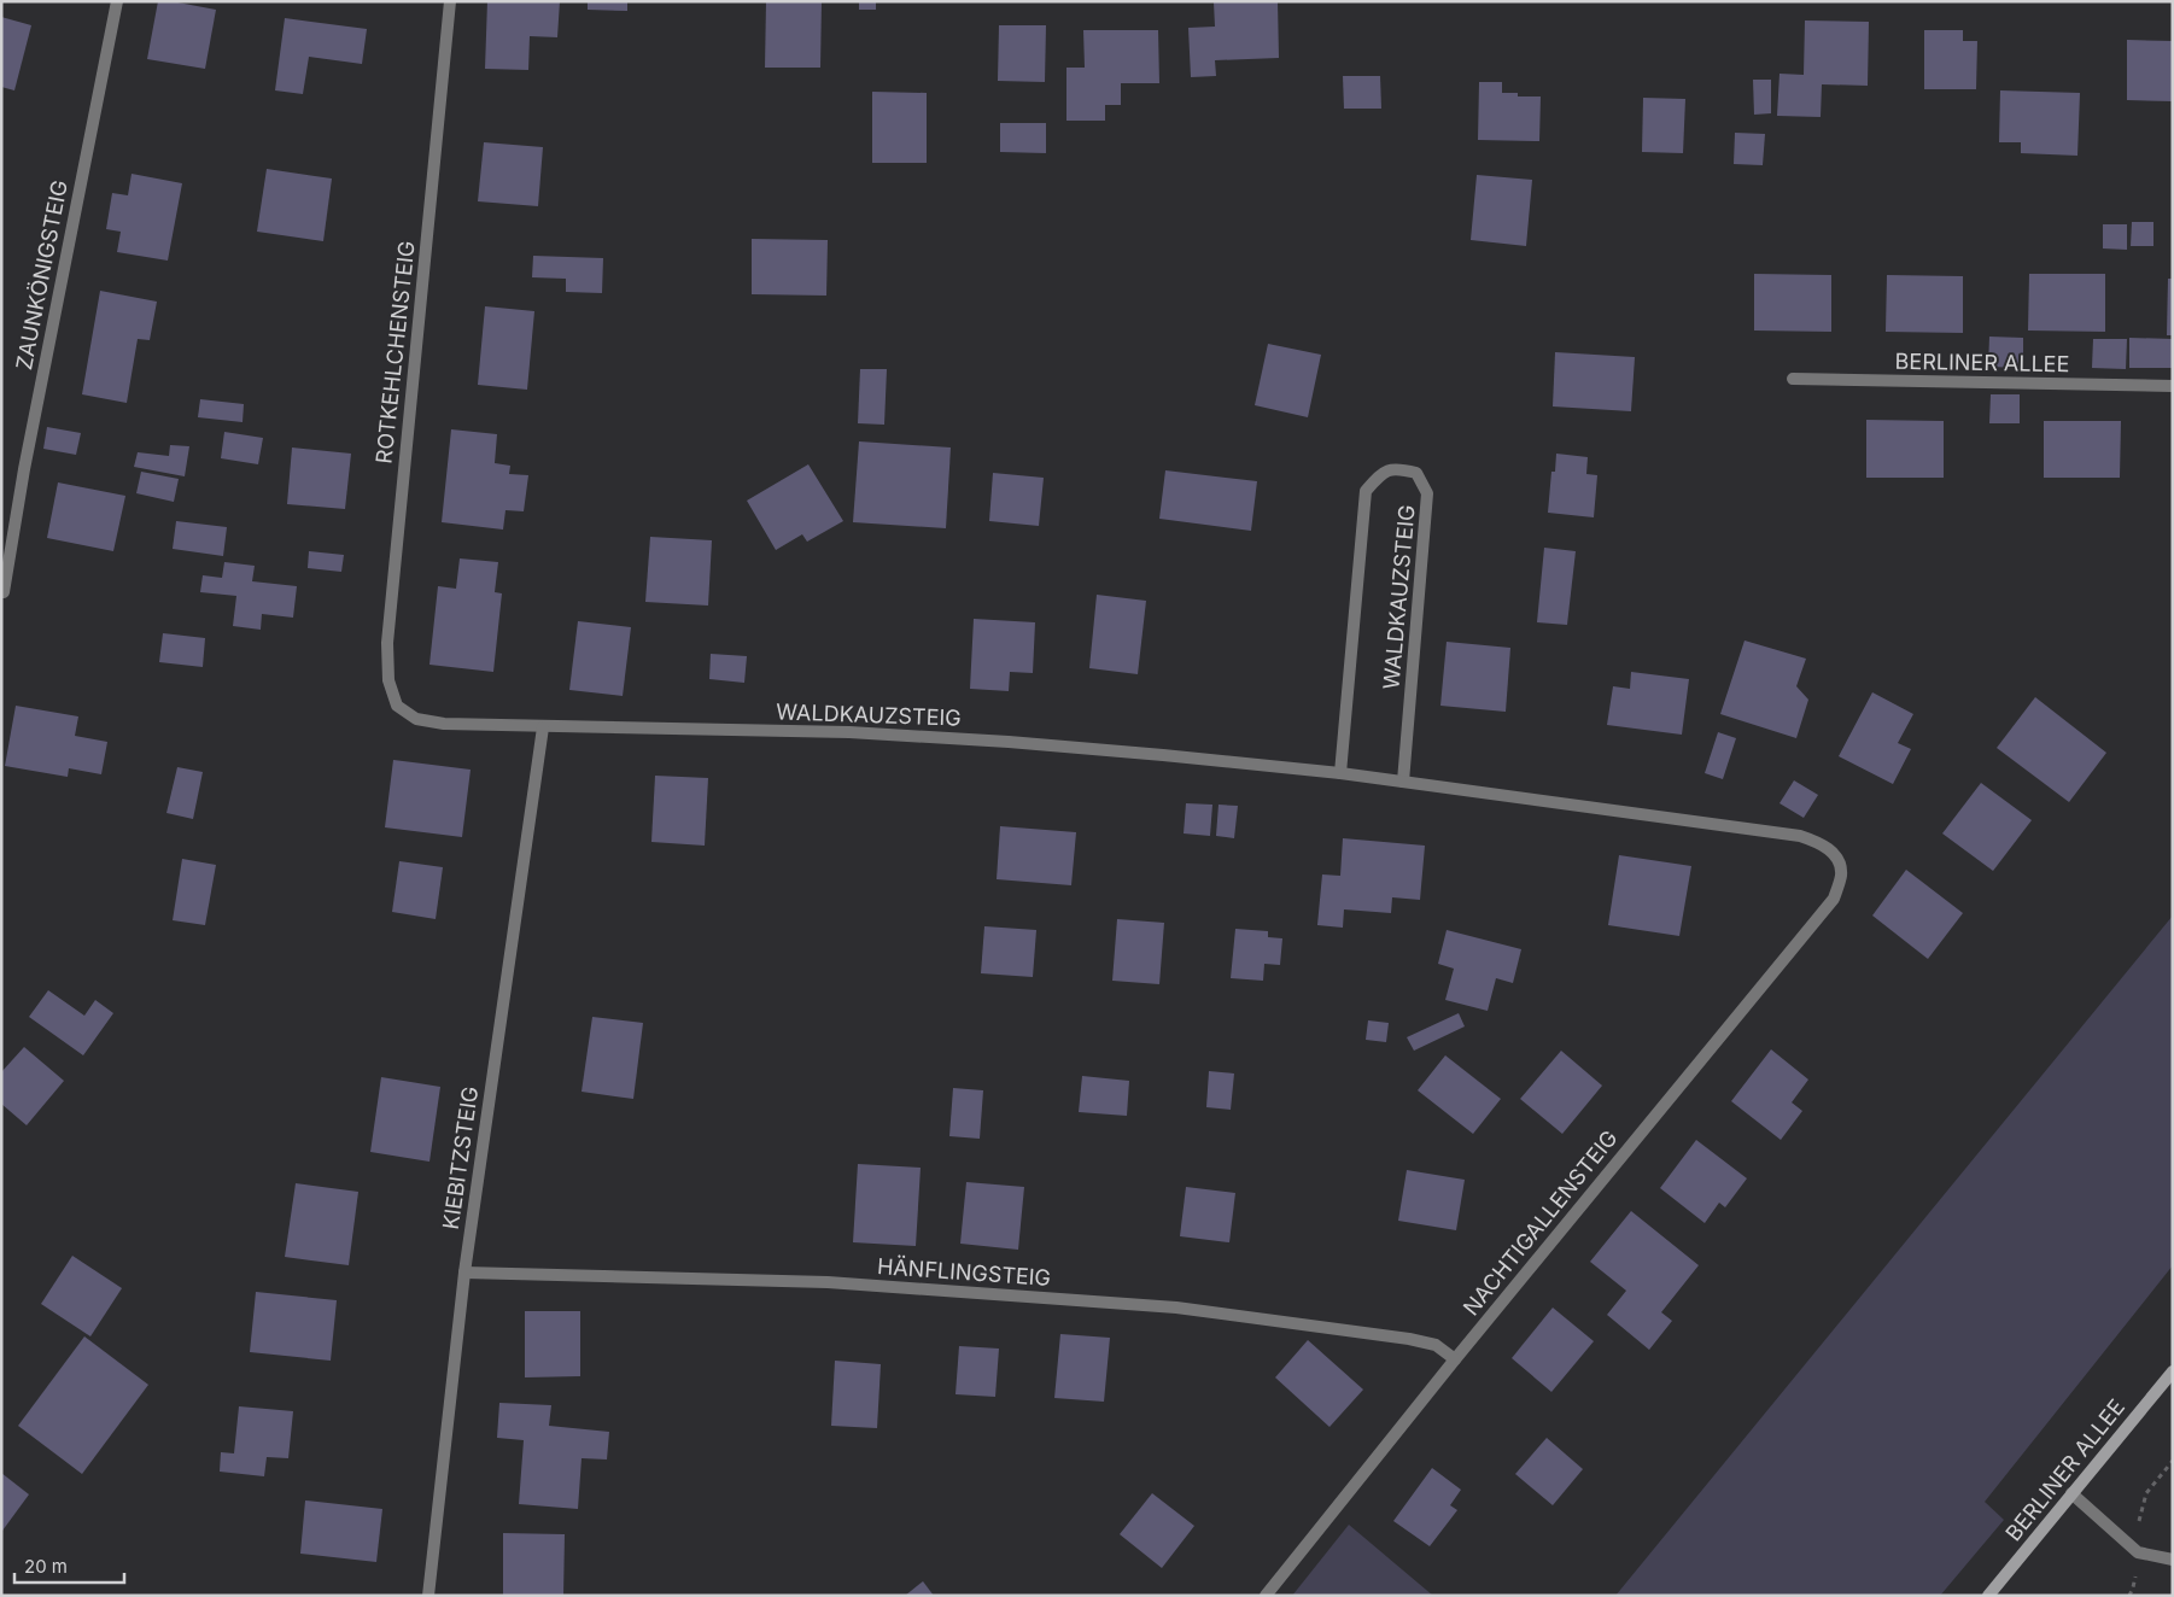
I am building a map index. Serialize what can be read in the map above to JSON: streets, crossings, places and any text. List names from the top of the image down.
{
  "streets": {
    "main road": ["BERLINER ALLEE"],
    "street": [
      "ZAUNKÖNIGSTEIG",
      "ROTKEHLCHENSTEIG",
      "WALDKAUZSTEIG",
      "KIEBITZSTEIG",
      "NACHTIGALLENSTEIG",
      "HÄNFLINGSTEIG"
    ]
  },
  "crossings": [
    ["ROTKEHLCHENSTEIG", "WALDKAUZSTEIG"],
    ["WALDKAUZSTEIG", "KIEBITZSTEIG"],
    ["WALDKAUZSTEIG", "NACHTIGALLENSTEIG"],
    ["KIEBITZSTEIG", "HÄNFLINGSTEIG"],
    ["NACHTIGALLENSTEIG", "HÄNFLINGSTEIG"]
  ],
  "scale_bar": "20 m"
}
